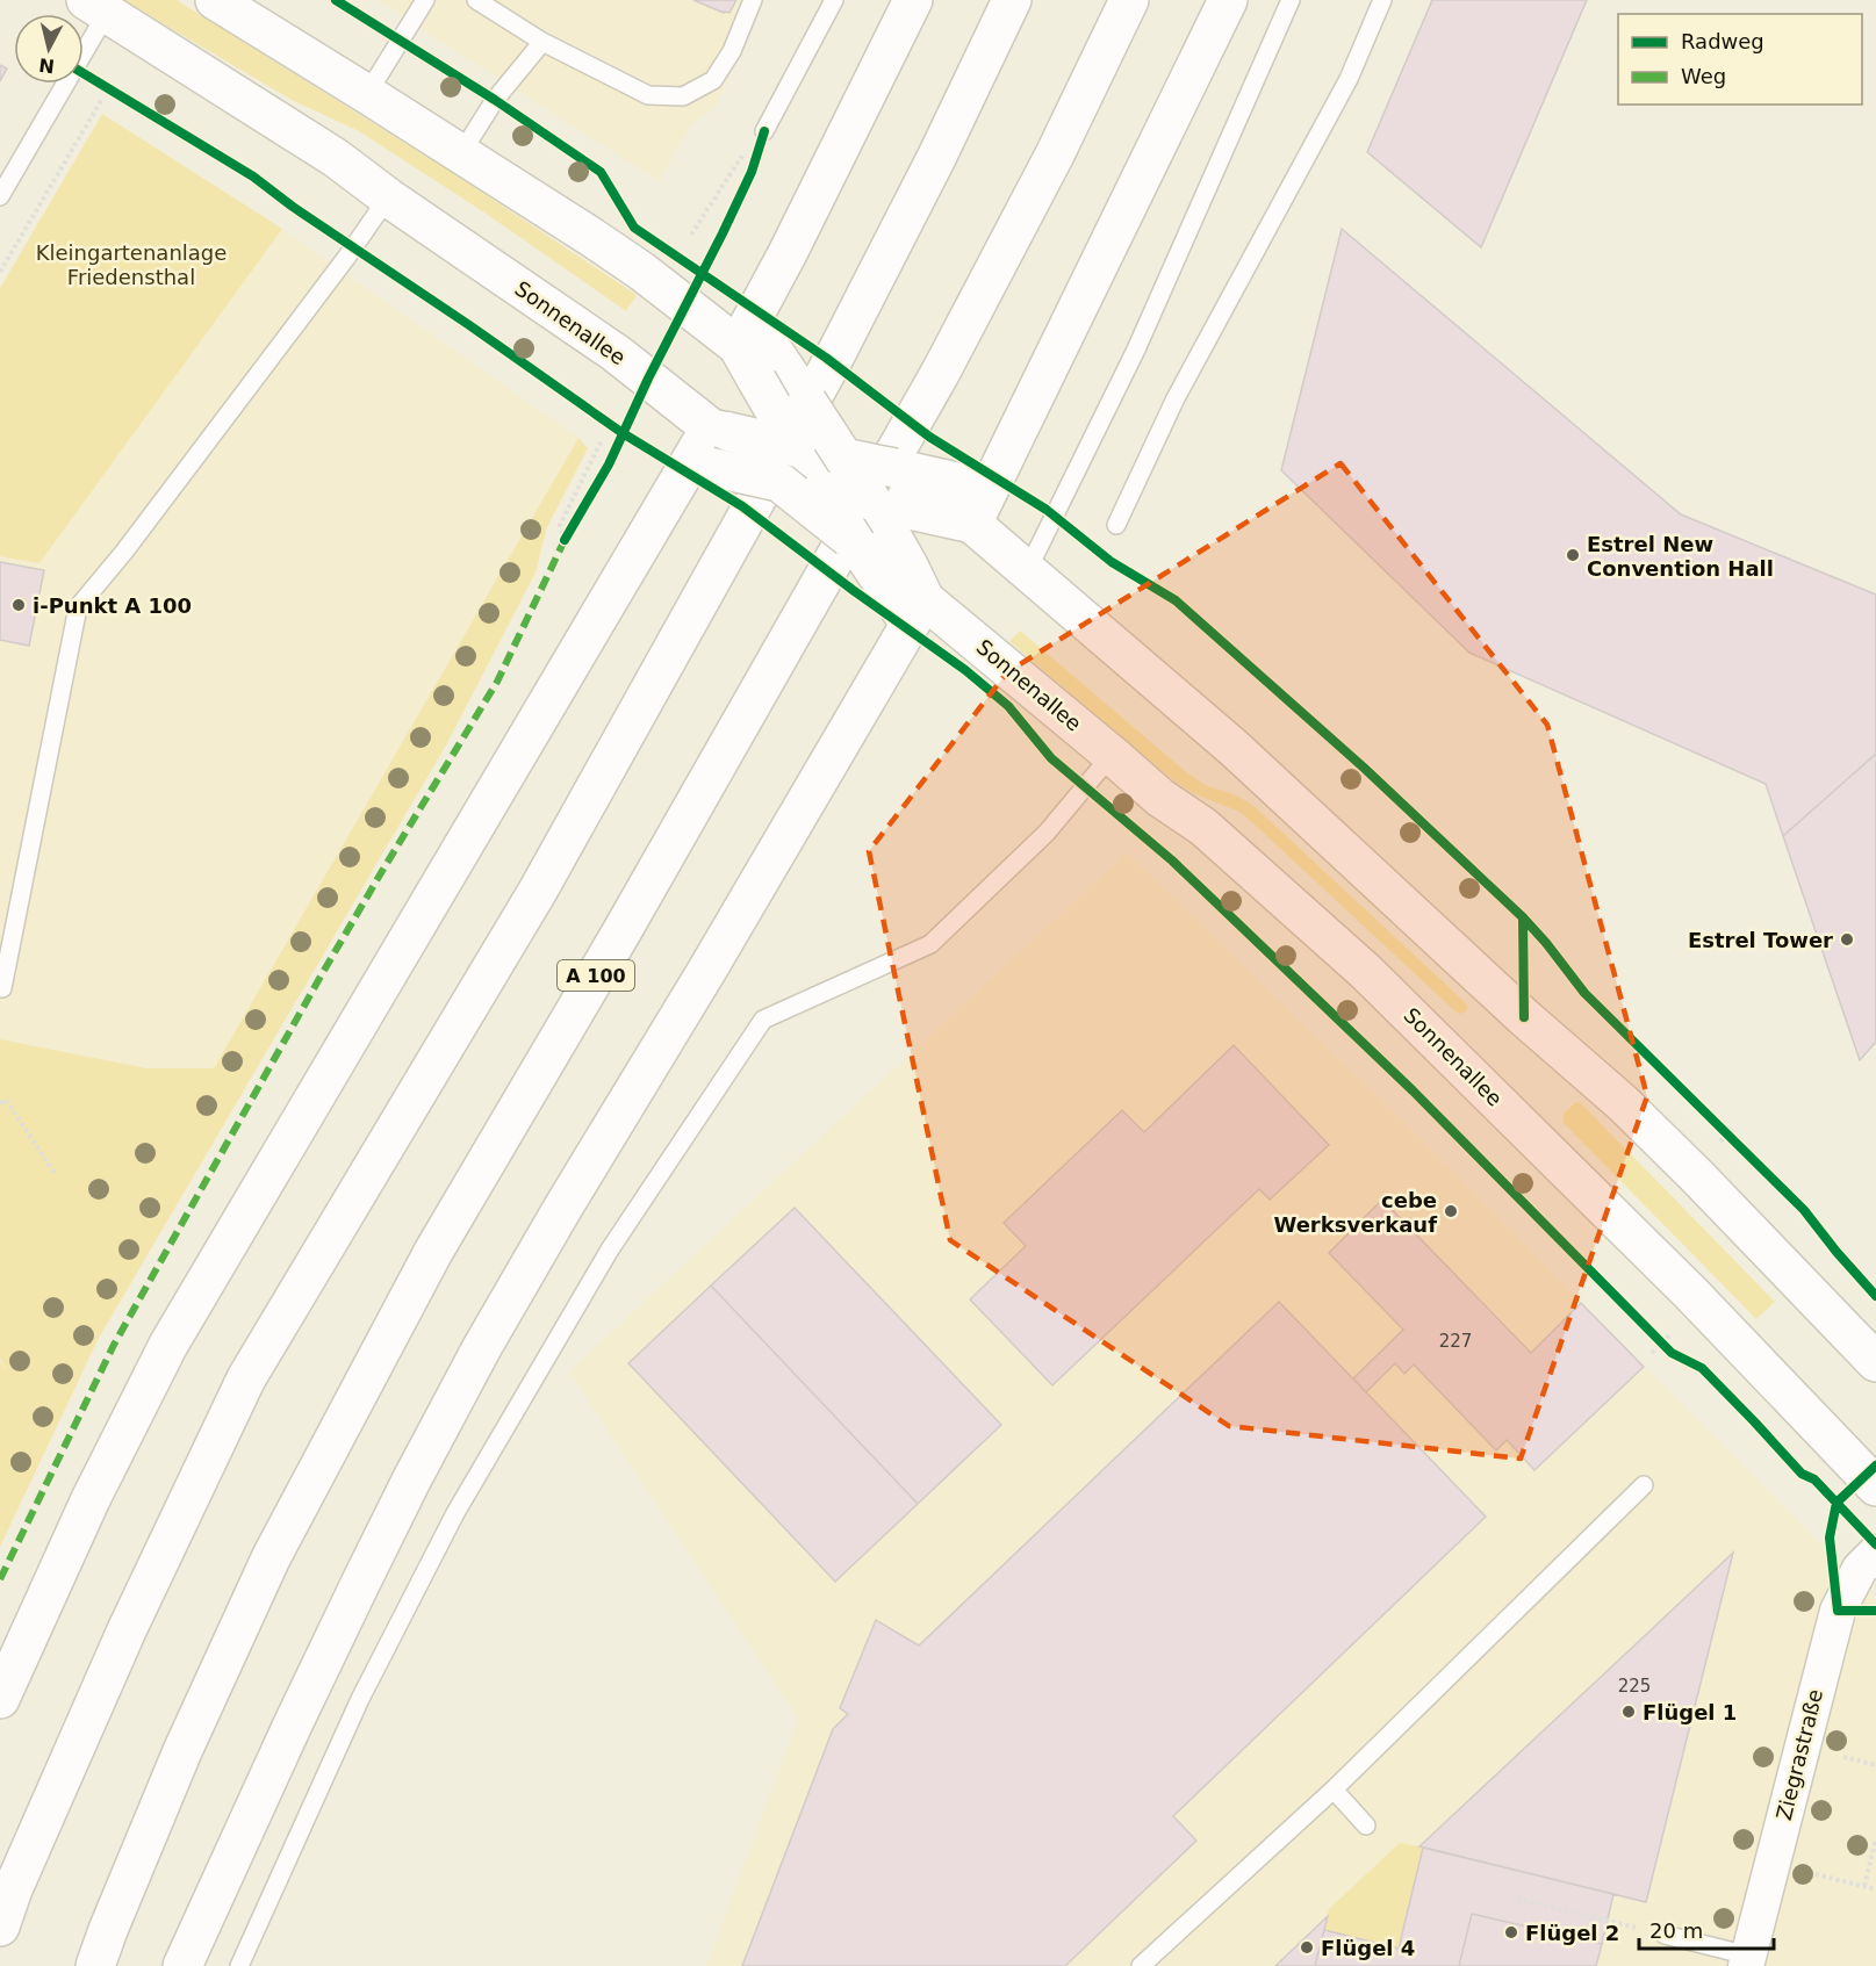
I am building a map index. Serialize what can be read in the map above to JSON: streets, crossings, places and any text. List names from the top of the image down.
{
  "streets": {
    "main road": ["Sonnenallee", "A 100"],
    "street": ["Ziegrastraße"]
  },
  "parks": ["Kleingartenanlage Friedensthal"],
  "places": [
    "Estrel New Convention Hall",
    "i-Punkt A 100",
    "Estrel Tower",
    "cebe Werksverkauf",
    "Flügel 1",
    "Flügel 2",
    "Flügel 4"
  ],
  "house_numbers": ["227", "225"],
  "legend": ["Radweg", "Weg"],
  "scale_bar": "20 m",
  "north": "bottom"
}
